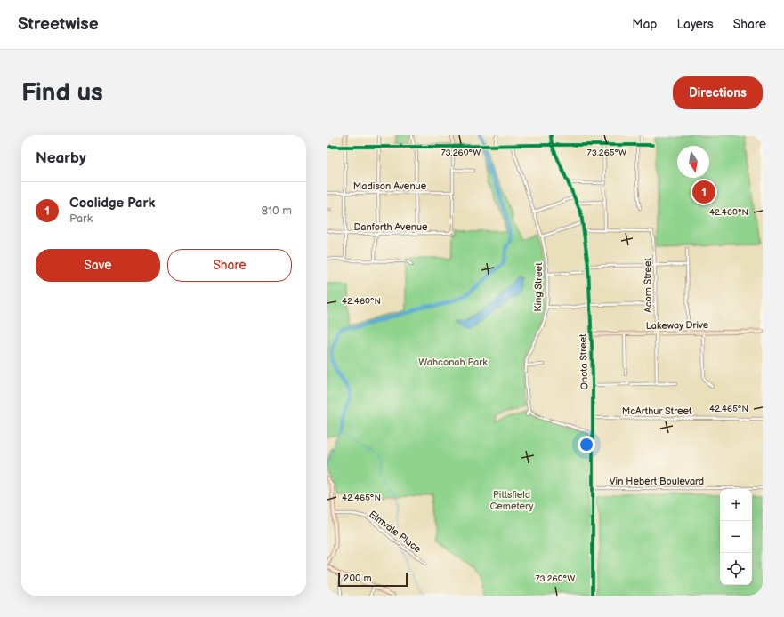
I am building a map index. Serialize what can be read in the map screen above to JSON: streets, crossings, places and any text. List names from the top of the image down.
{
  "streets": {
    "street": [
      "Madison Avenue",
      "Danforth Avenue",
      "Acorn Street",
      "King Street",
      "Lakeway Drive",
      "Onota Street",
      "McArthur Street",
      "Vin Hebert Boulevard",
      "Elmvale Place"
    ]
  },
  "crossings": [
    ["Madison Avenue", "Danforth Avenue"],
    ["Acorn Street", "Lakeway Drive"],
    ["Lakeway Drive", "Onota Street"],
    ["Onota Street", "McArthur Street"],
    ["Onota Street", "Vin Hebert Boulevard"]
  ],
  "parks": ["Wahconah Park", "Pittsfield Cemetery"],
  "scale_bar": "200 m",
  "north": "bottom",
  "page": {
    "header": "Streetwise",
    "nav": ["Map", "Layers", "Share"],
    "buttons": [
      "Directions",
      ["Save", "Share"]
    ],
    "title": "Find us",
    "heading": "Nearby",
    "pins": "1",
    "list": [
      {
        "mark": "1",
        "name": "Coolidge Park",
        "note": "Park",
        "value": "810 m"
      }
    ],
    "map_buttons": ["+", "−"],
    "scale": "200 m"
  },
  "coordinates": [
    "73.260°W",
    "73.265°W",
    "42.460°N",
    "42.465°N"
  ]
}
